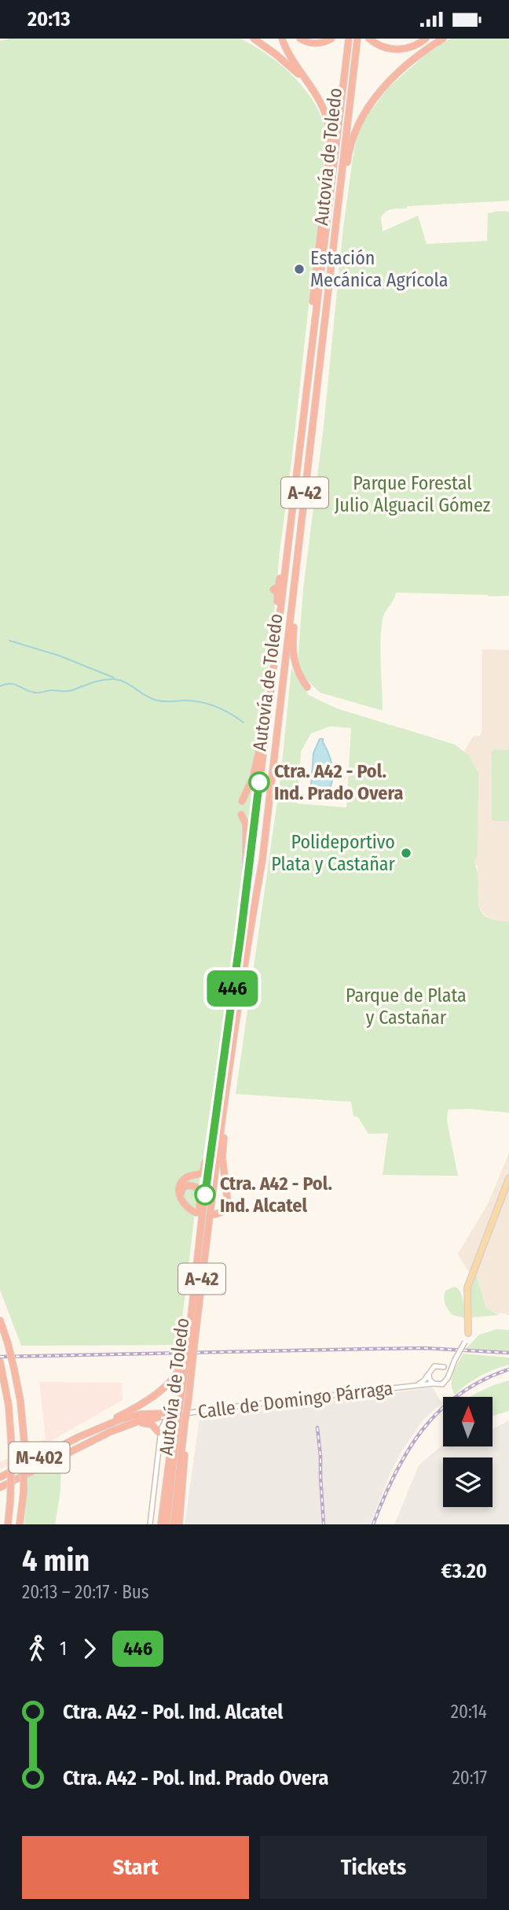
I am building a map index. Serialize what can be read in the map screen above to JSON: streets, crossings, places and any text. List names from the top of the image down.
{
  "streets": {
    "highway": ["Autovía de Toledo", "A-42", "M-402"],
    "street": ["Calle de Domingo Párraga"]
  },
  "parks": ["Parque Forestal Julio Alguacil Gómez", "Parque de Plata y Castañar"],
  "places": [
    "Estación Mecánica Agrícola",
    "Ctra. A42 - Pol. Ind. Prado Overa",
    "Polideportivo Plata y Castañar",
    "Ctra. A42 - Pol. Ind. Alcatel"
  ],
  "lines": ["bus line 446"],
  "north": "top",
  "page": {
    "status": "20:13",
    "on_map": "446",
    "heading": ["4 min", "20:13 – 20:17 · Bus", "€3.20"],
    "legs": ["1", "446"],
    "list": [
      {
        "name": "Ctra. A42 - Pol. Ind. Alcatel",
        "value": "20:14"
      },
      {
        "name": "Ctra. A42 - Pol. Ind. Prado Overa",
        "value": "20:17"
      }
    ],
    "buttons": ["Start", "Tickets"]
  }
}
